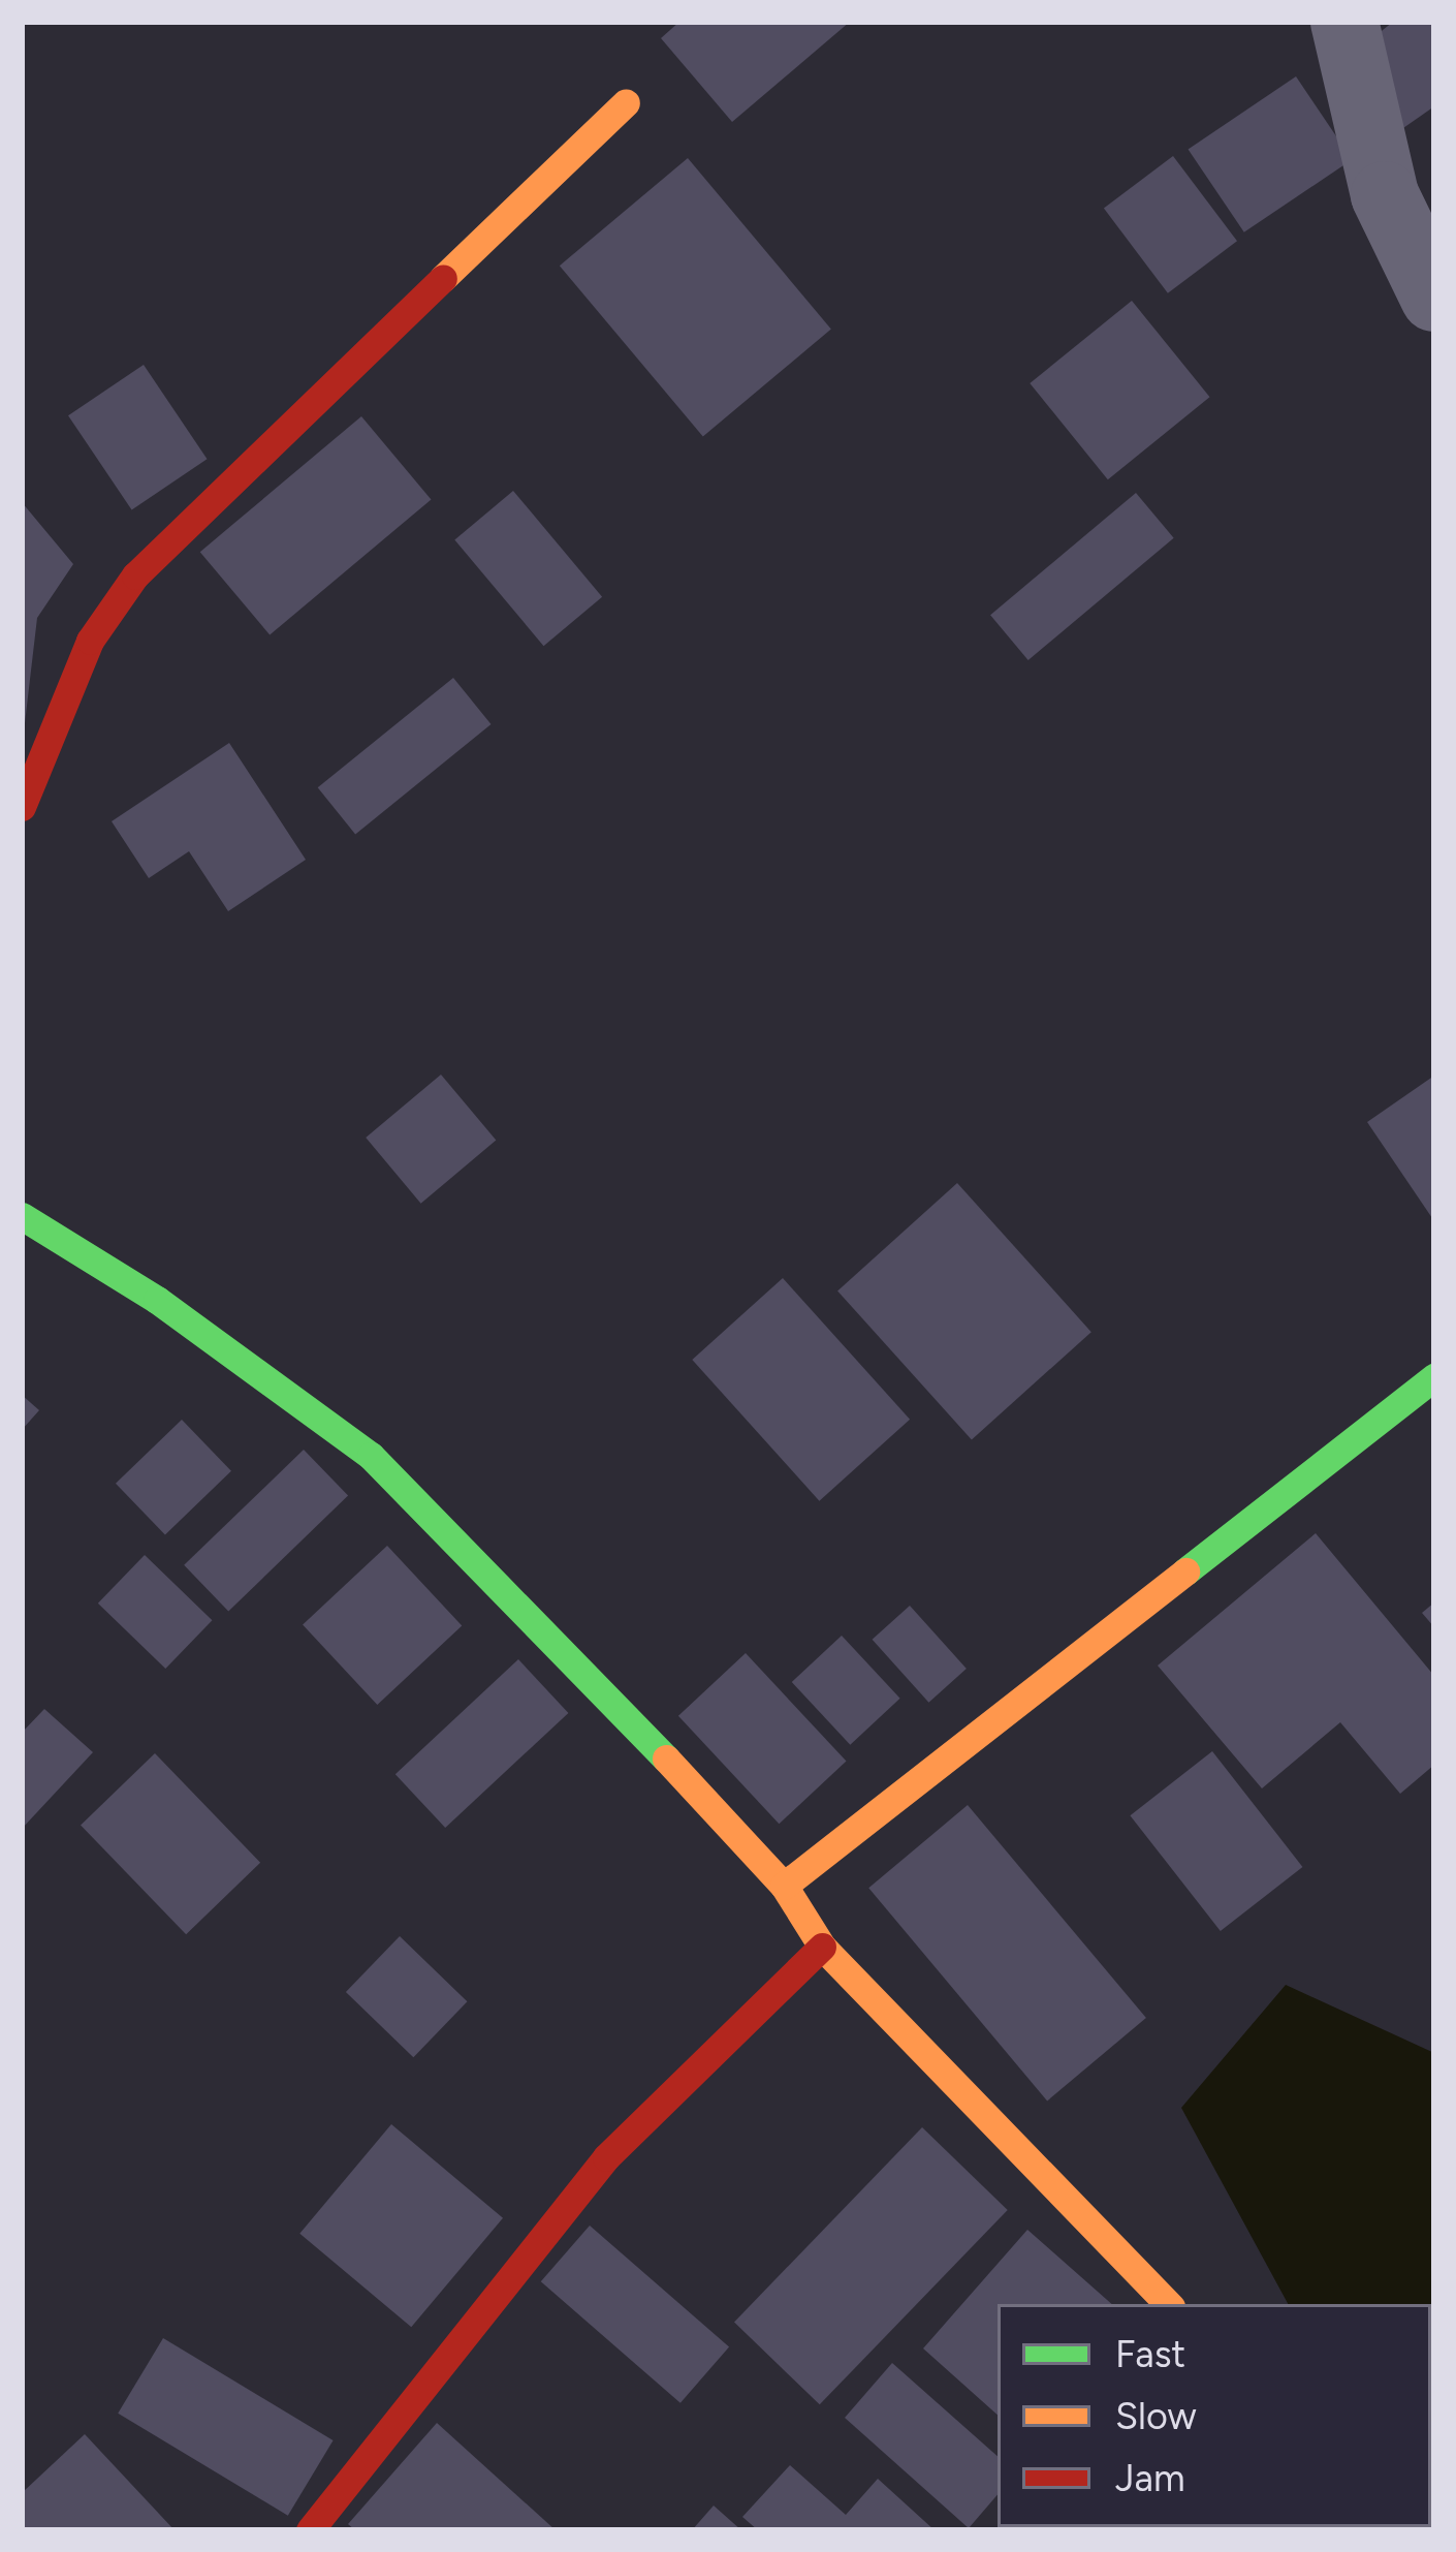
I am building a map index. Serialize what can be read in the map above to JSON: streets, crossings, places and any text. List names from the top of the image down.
{
  "legend": ["Fast", "Slow", "Jam"]
}
